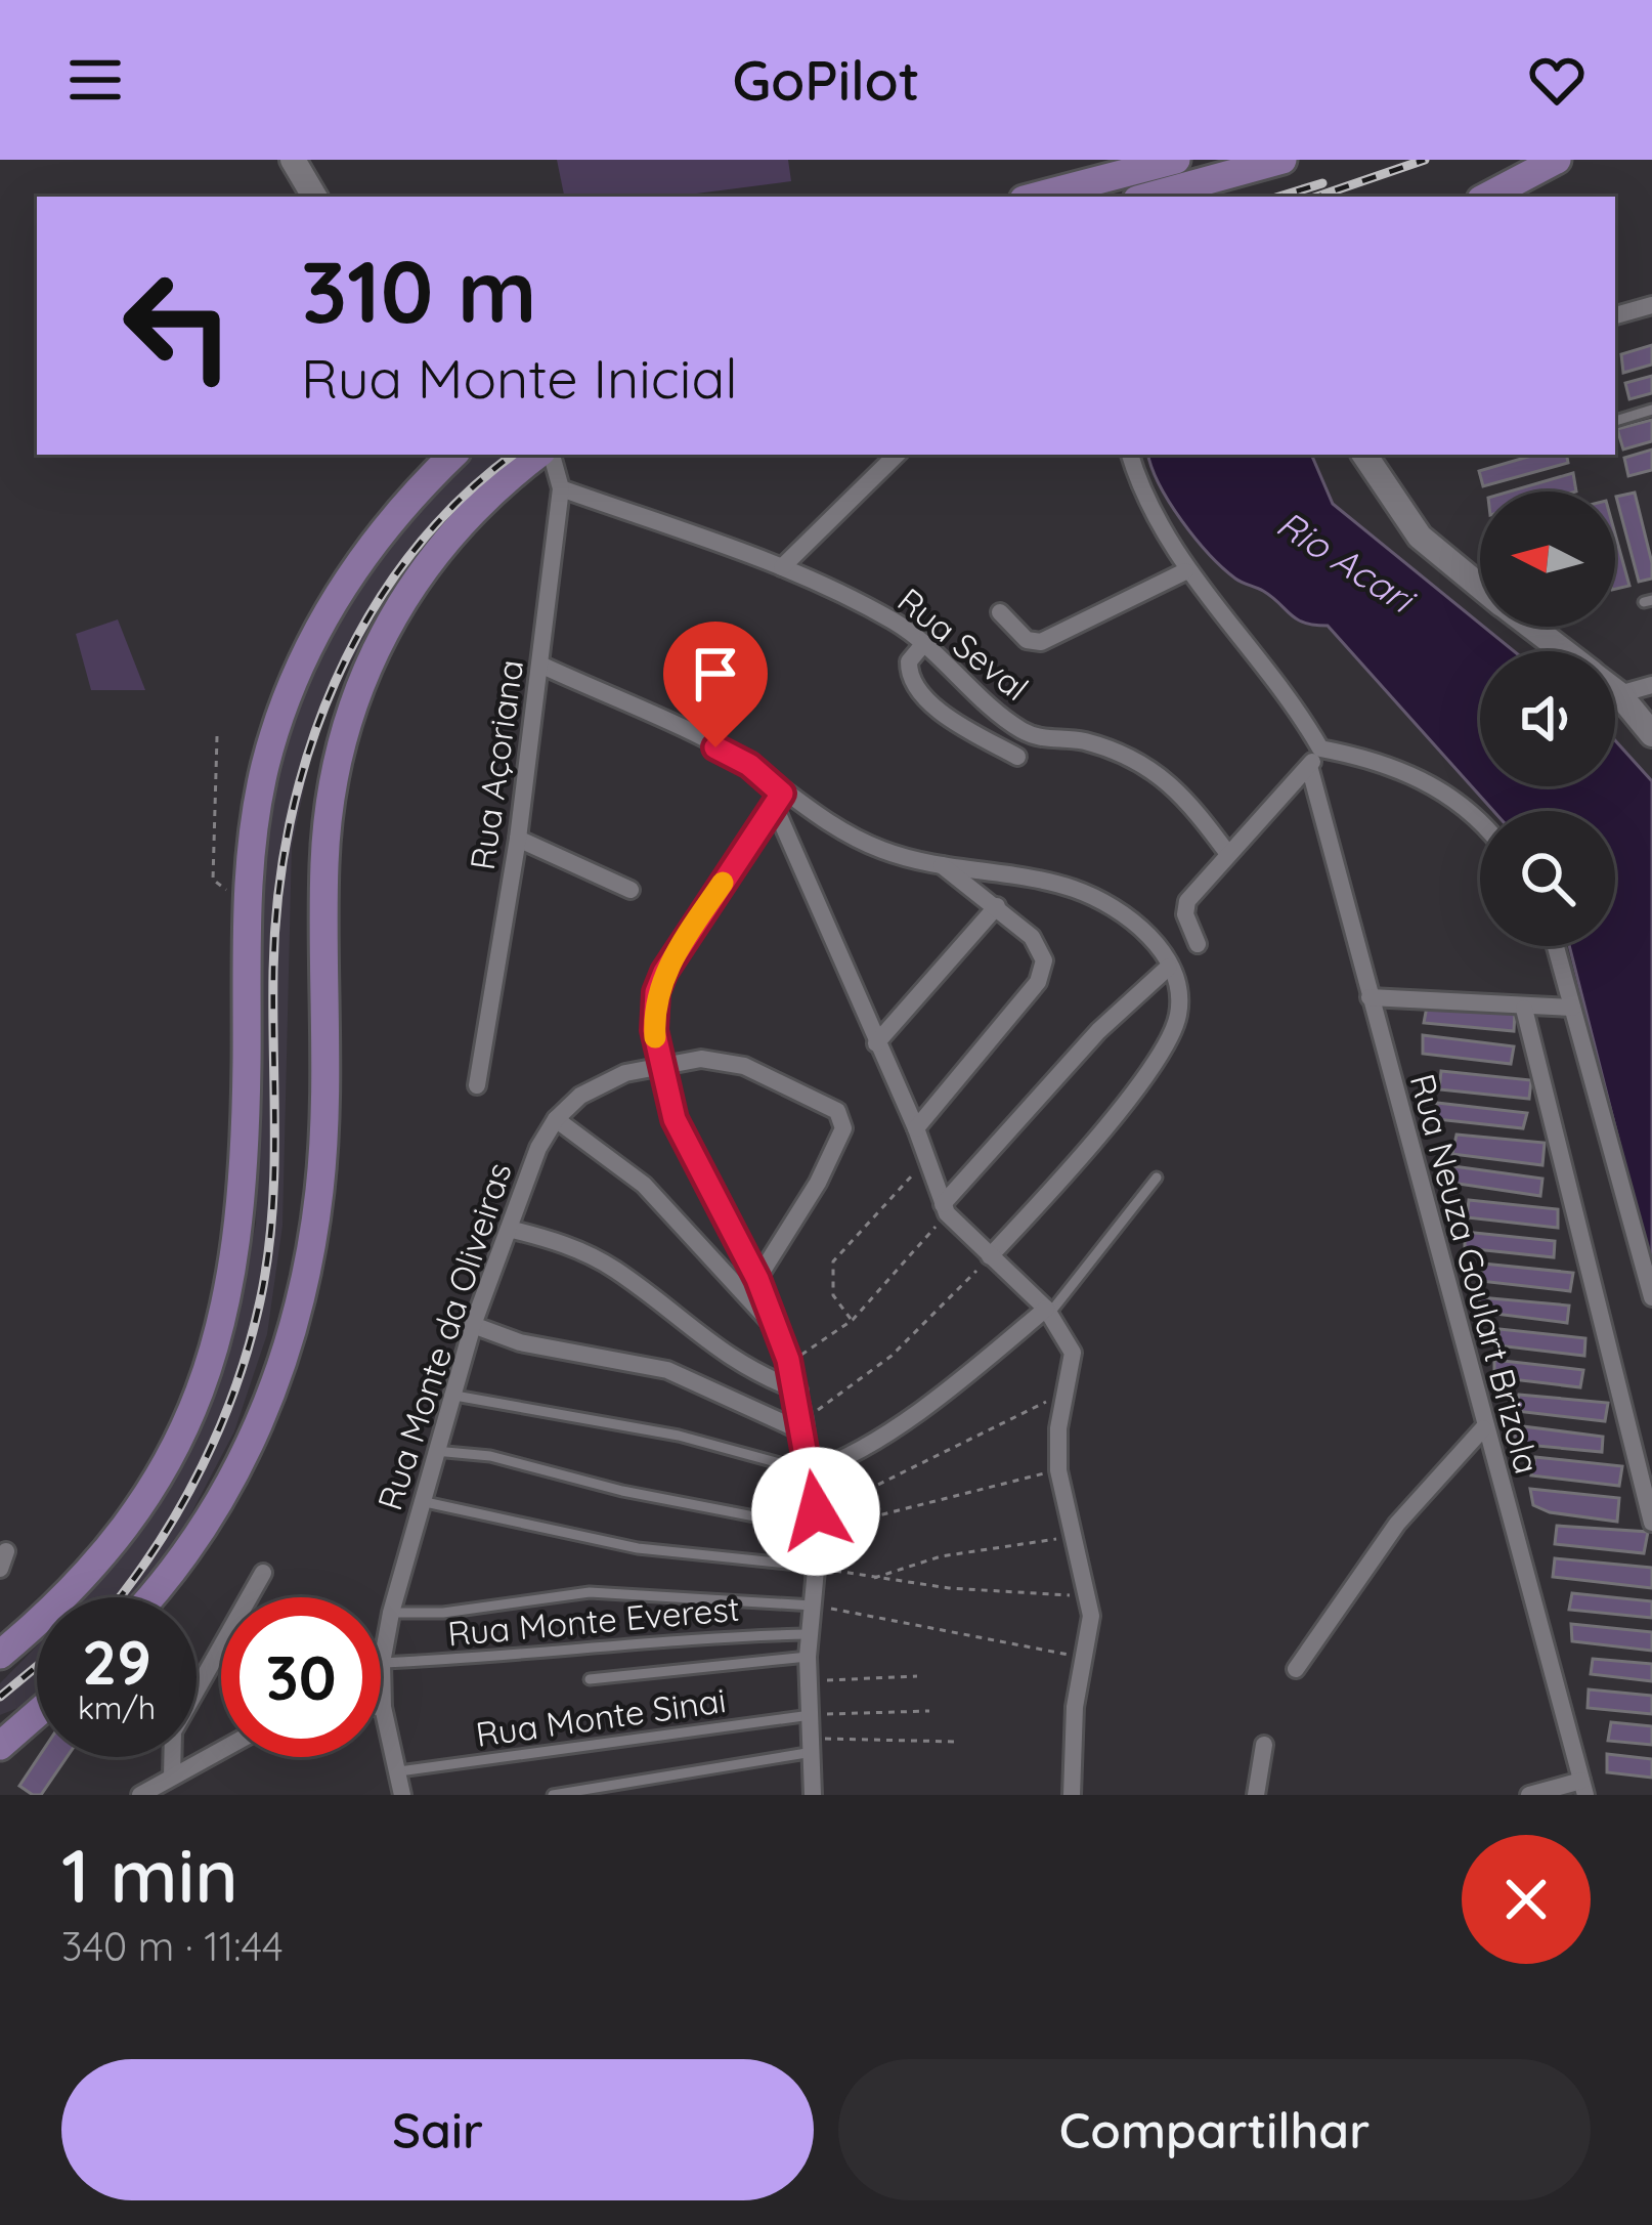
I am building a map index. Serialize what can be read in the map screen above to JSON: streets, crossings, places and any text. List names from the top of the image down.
{
  "streets": {
    "street": [
      "Rua Seval",
      "Rua Açoriana",
      "Rua Neuza Goulart Brizola",
      "Rua Monte da Oliveiras"
    ],
    "lane": ["Rua Monte Everest", "Rua Monte Sinai"]
  },
  "crossings": [
    ["Rua Seval", "Rua Açoriana"],
    ["Rua Monte da Oliveiras", "Rua Monte Everest"],
    ["Rua Monte da Oliveiras", "Rua Monte Sinai"]
  ],
  "water": ["Rio Acari"],
  "north": "left",
  "page": {
    "header": "GoPilot",
    "turn": ["310 m", "Rua Monte Inicial"],
    "speed": "29 km/h",
    "limit": "30",
    "heading": ["1 min", "340 m · 11:44"],
    "buttons": ["Sair", "Compartilhar"]
  }
}
